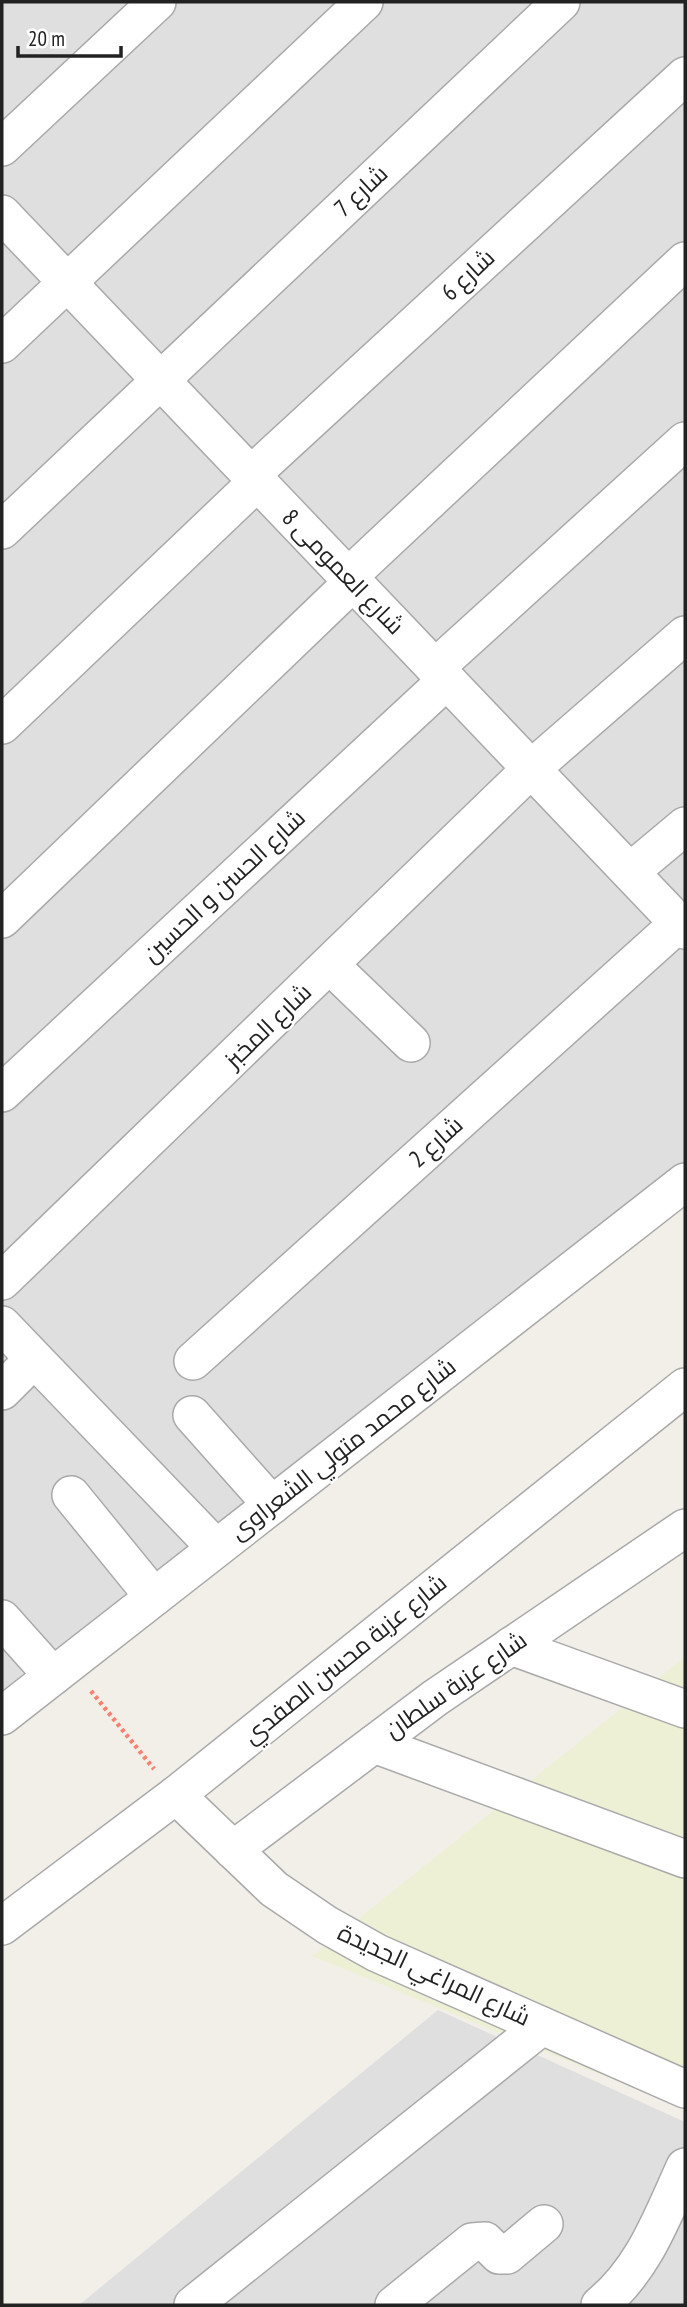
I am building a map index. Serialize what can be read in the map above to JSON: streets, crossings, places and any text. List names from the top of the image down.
{
  "streets": {
    "street": [
      "شارع 7",
      "شارع 6",
      "شارع العمومى 8",
      "شارع الحسن و الحسين",
      "شارع المخبز",
      "شارع 2",
      "شارع محمد متولي الشعراوى",
      "شارع عزبة محسن الصفدي",
      "شارع عزبة سلطان",
      "شارع المراغي الجديدة"
    ]
  },
  "crossings": [
    ["شارع 7", "شارع العمومى 8"],
    ["شارع 6", "شارع العمومى 8"],
    ["شارع العمومى 8", "شارع الحسن و الحسين"],
    ["شارع العمومى 8", "شارع المخبز"],
    ["شارع العمومى 8", "شارع 2"],
    ["شارع عزبة محسن الصفدي", "شارع المراغي الجديدة"],
    ["شارع عزبة سلطان", "شارع المراغي الجديدة"]
  ],
  "scale_bar": "20 m"
}
